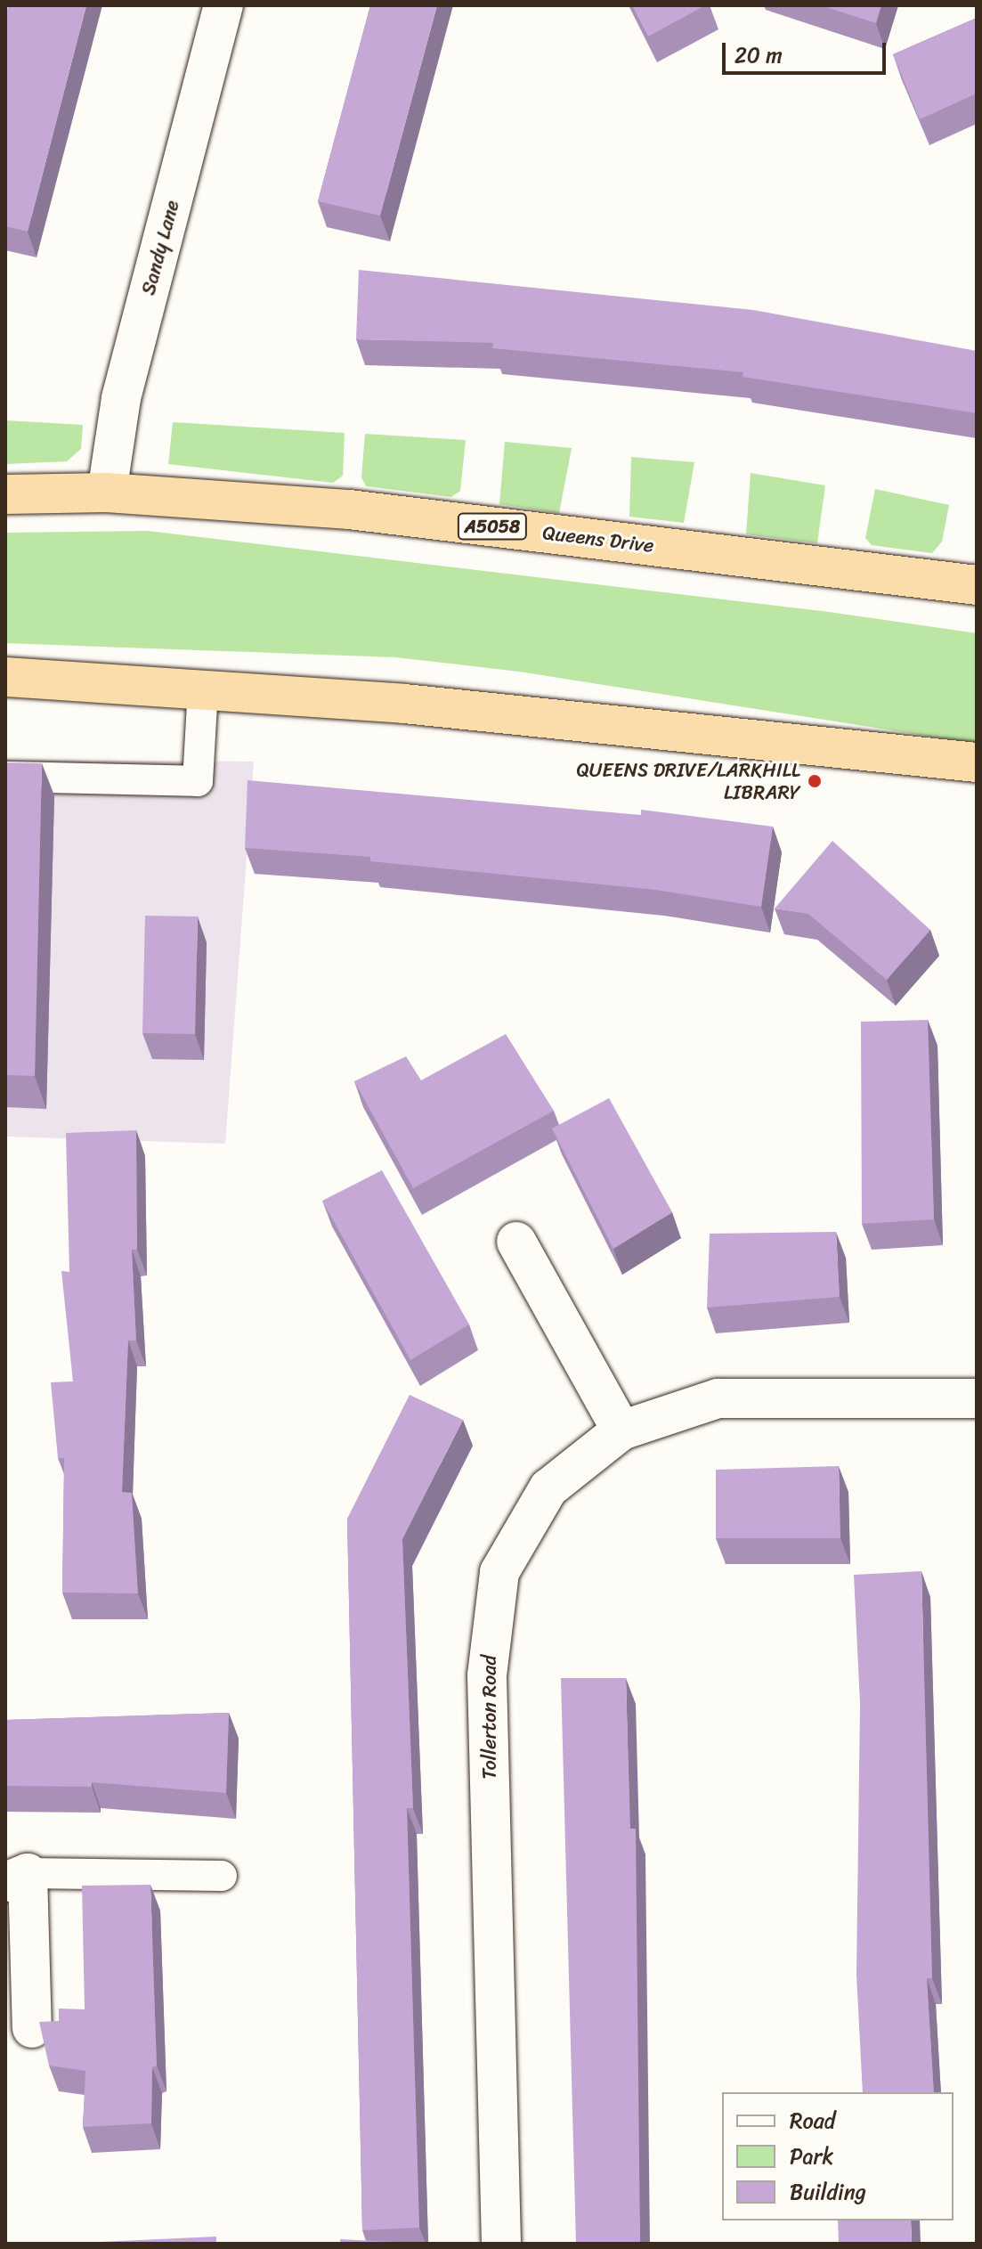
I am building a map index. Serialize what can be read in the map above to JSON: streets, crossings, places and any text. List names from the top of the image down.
{
  "streets": {
    "highway": ["A5058", "Queens Drive"],
    "street": ["Sandy Lane", "Tollerton Road"]
  },
  "crossings": [
    ["Sandy Lane", "Queens Drive"]
  ],
  "places": ["QUEENS DRIVE/LARKHILL LIBRARY"],
  "legend": ["Road", "Park", "Building"],
  "scale_bar": "20 m"
}
